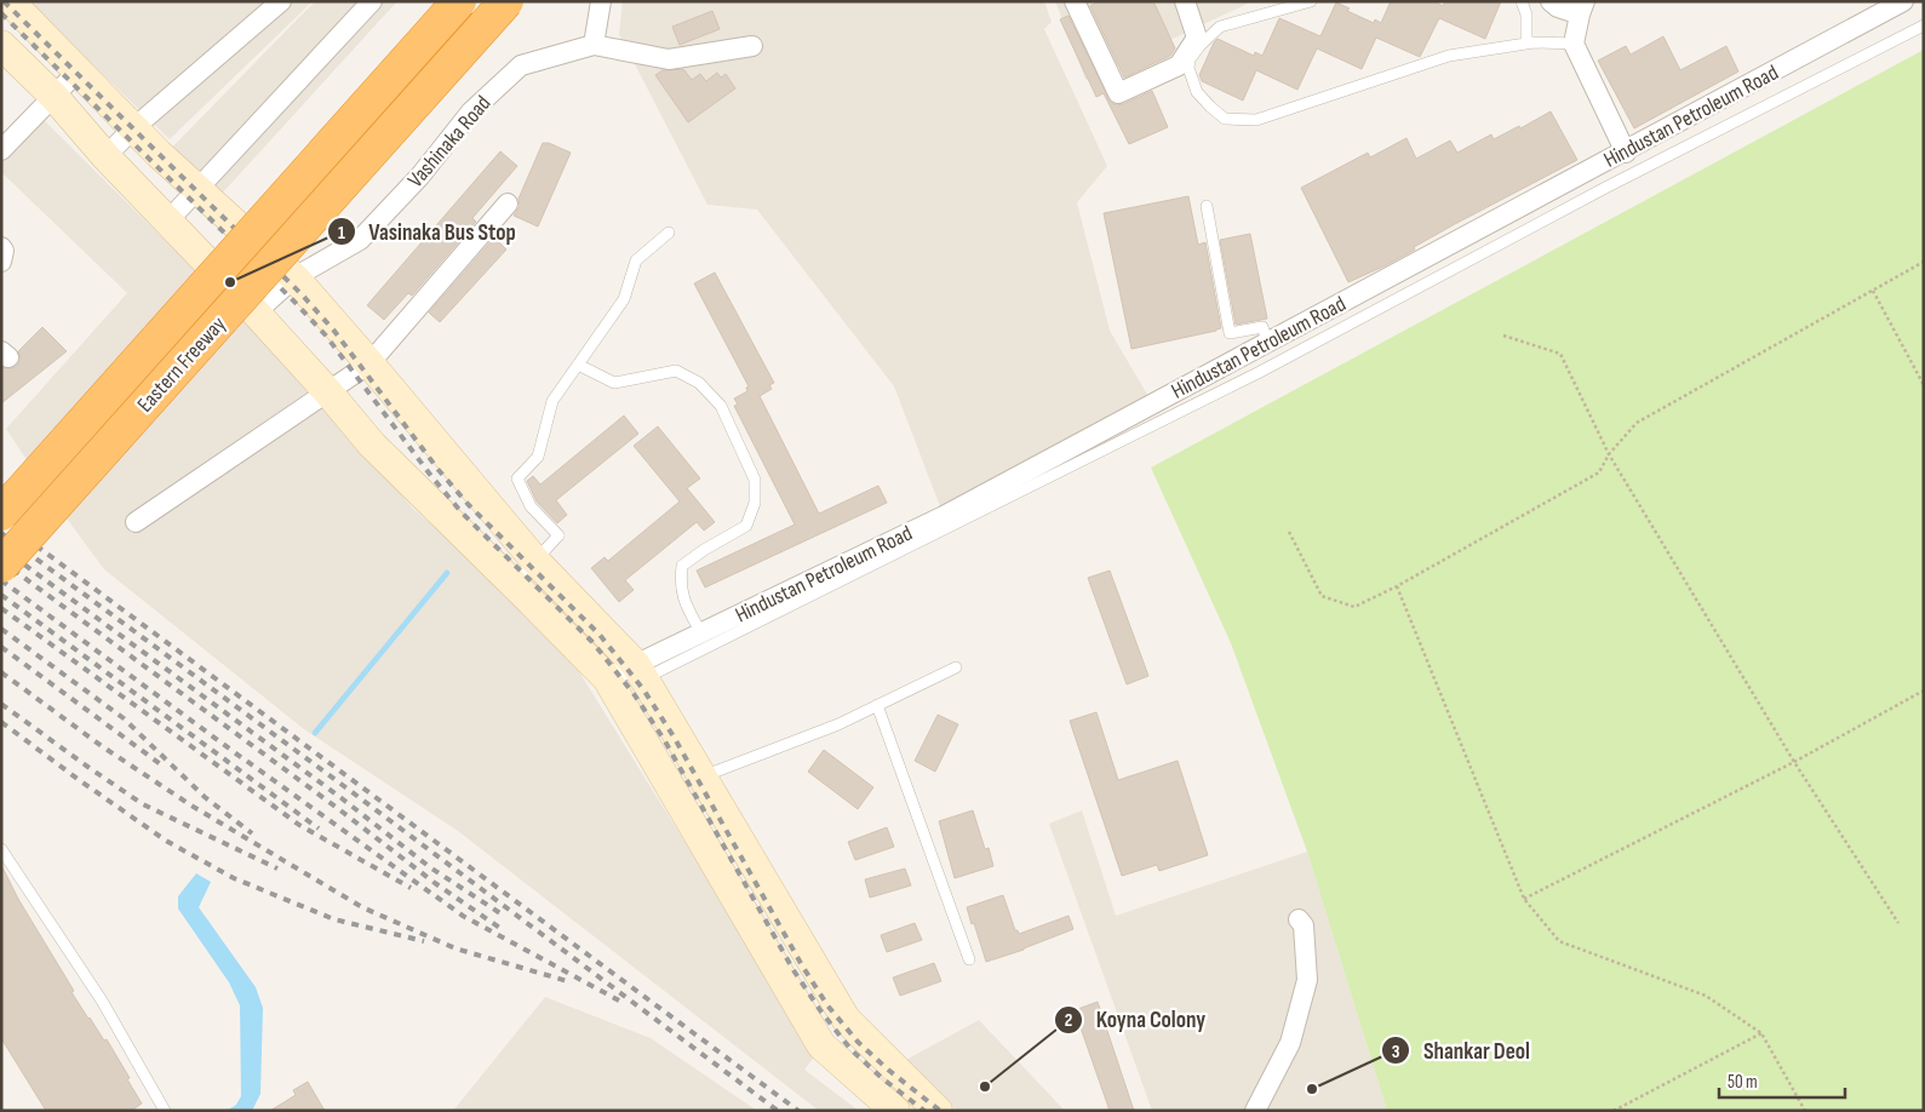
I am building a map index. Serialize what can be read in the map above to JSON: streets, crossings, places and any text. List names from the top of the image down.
{
  "streets": {
    "highway": ["Eastern Freeway"],
    "street": ["Hindustan Petroleum Road", "Vashinaka Road"]
  },
  "places": ["Vasinaka Bus Stop", "Koyna Colony", "Shankar Deol"],
  "scale_bar": "50 m"
}
